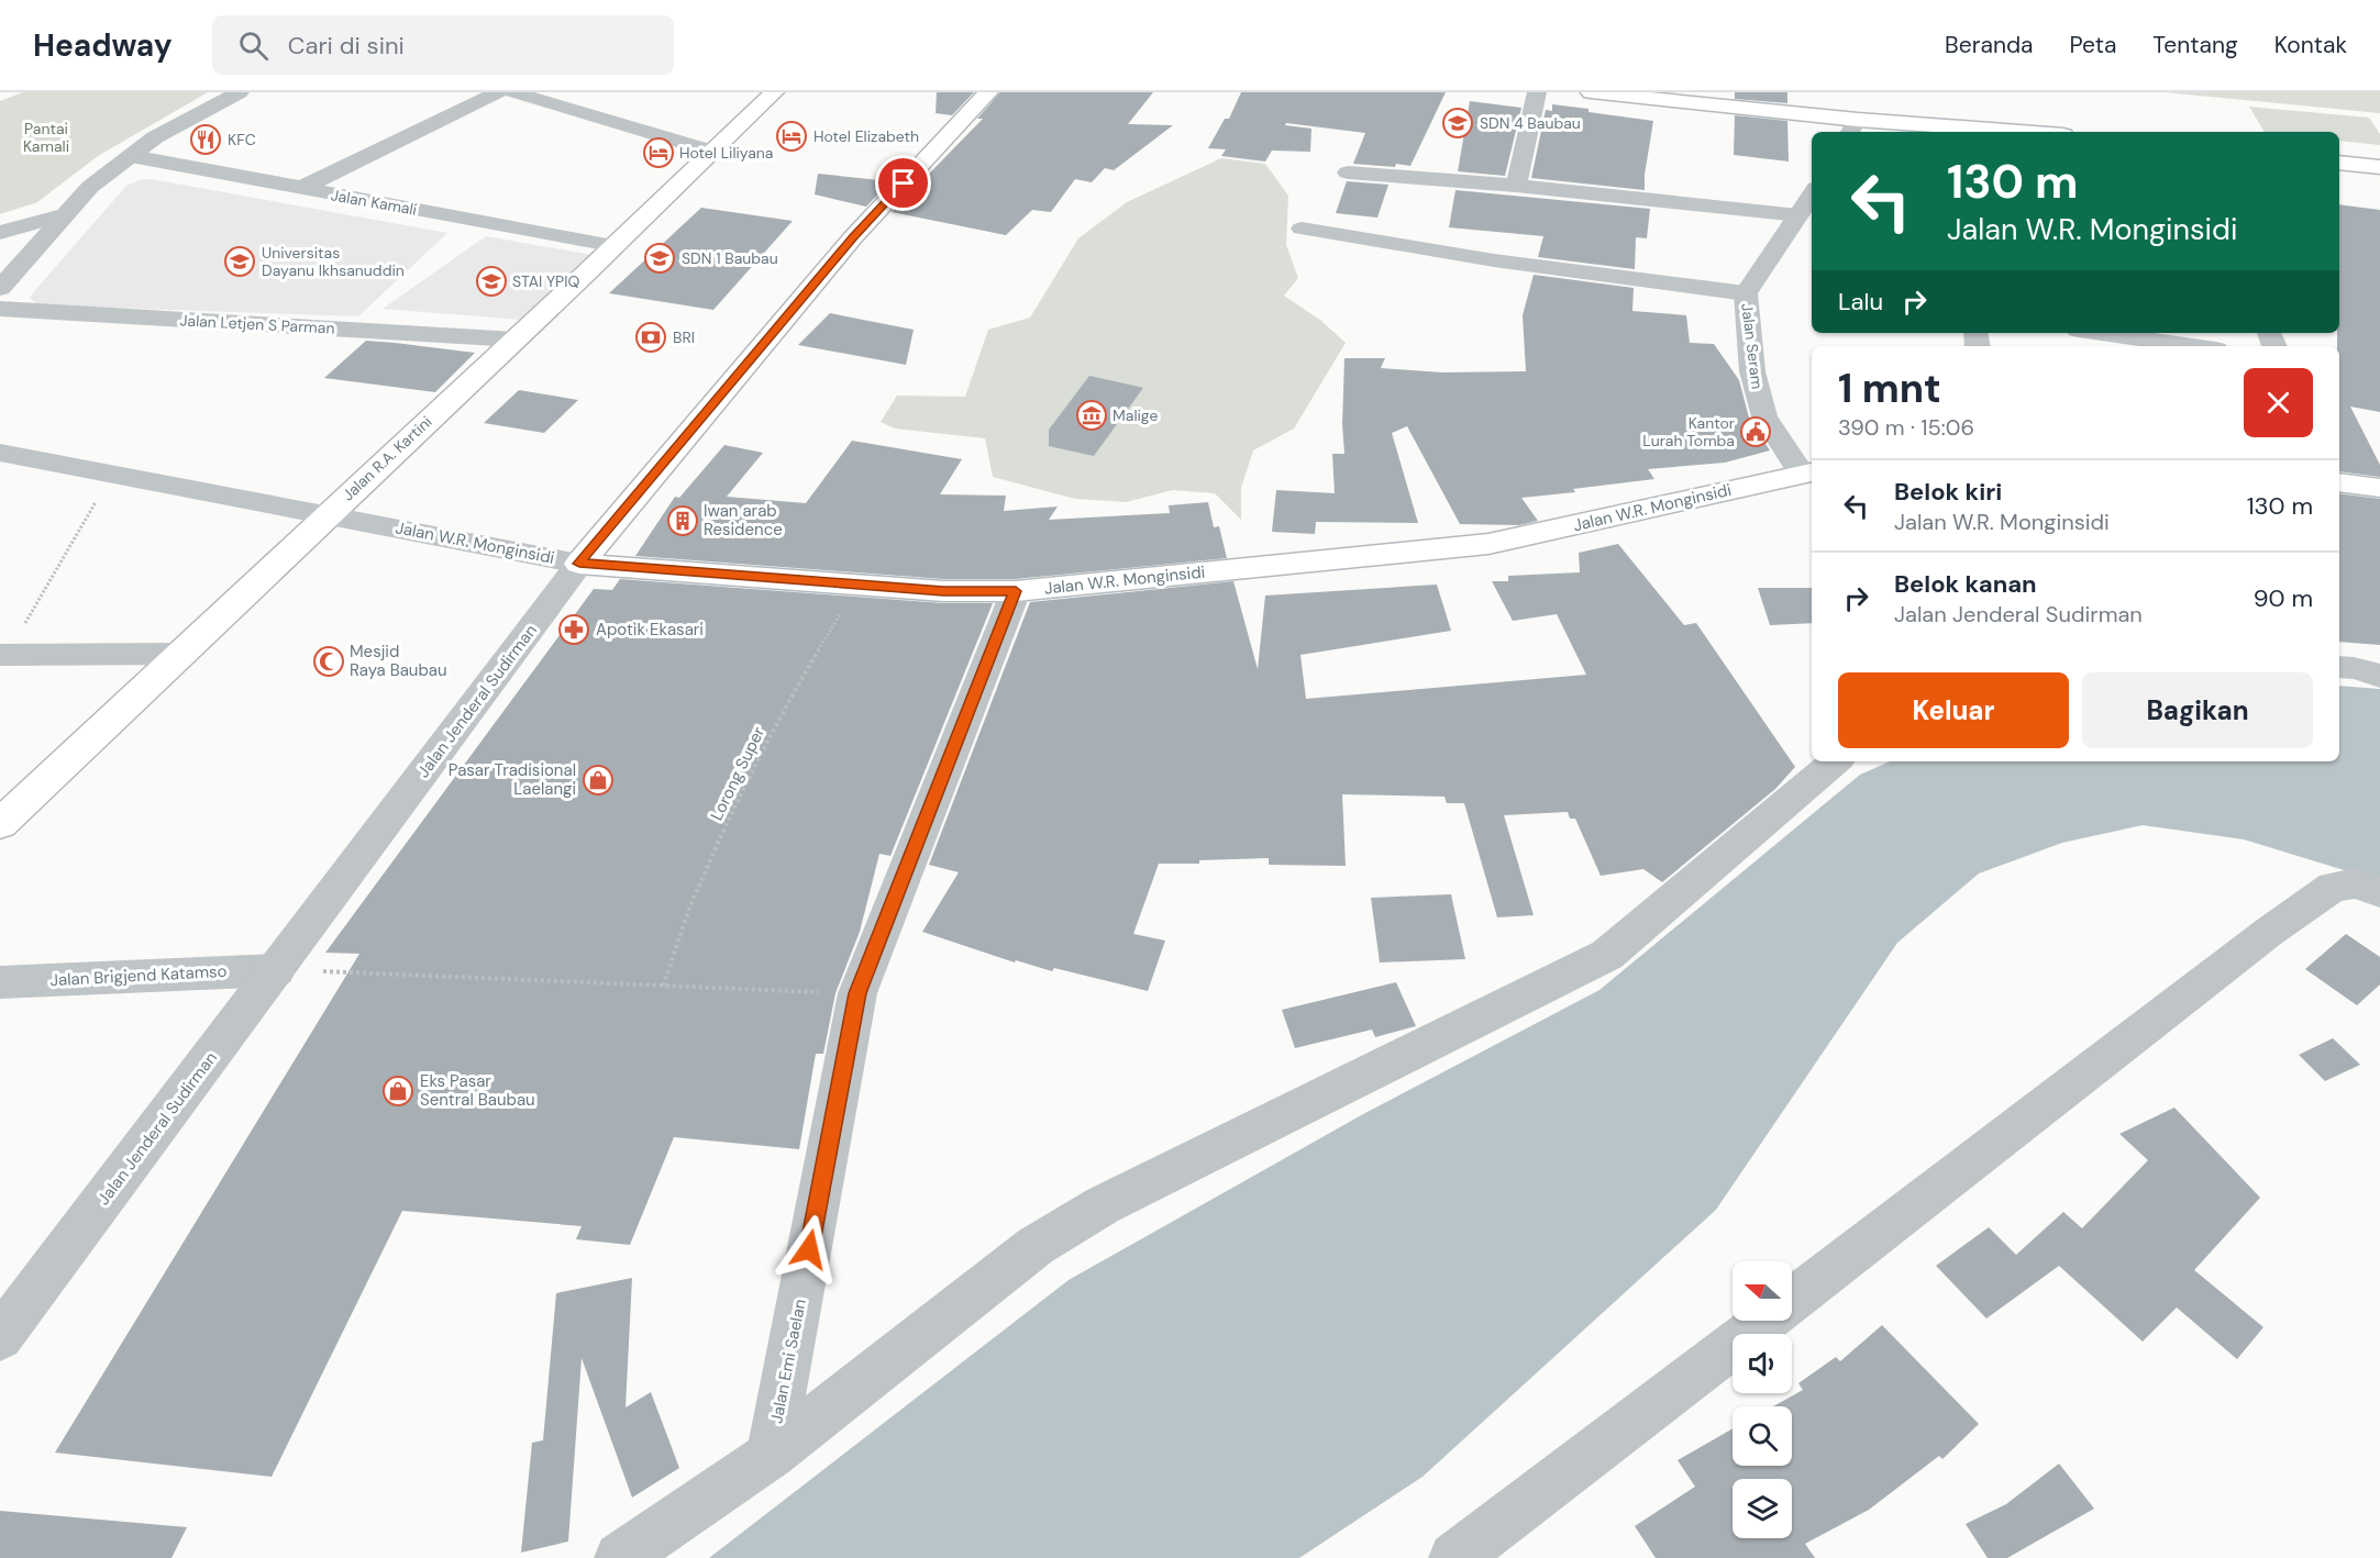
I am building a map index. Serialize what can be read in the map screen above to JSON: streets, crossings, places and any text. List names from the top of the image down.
{
  "streets": {
    "main road": ["Jalan R.A. Kartini", "Jalan W.R. Monginsidi", "Jalan Jenderal Sudirman"],
    "street": [
      "Jalan Kamali",
      "Jalan Letjen S Parman",
      "Jalan Seram",
      "Jalan Brigjend Katamso",
      "Jalan Emi Saelan"
    ],
    "path": ["Lorong Super"]
  },
  "crossings": [
    ["Jalan Kamali", "Jalan R.A. Kartini"],
    ["Jalan Letjen S Parman", "Jalan R.A. Kartini"],
    ["Jalan Seram", "Jalan W.R. Monginsidi"],
    ["Jalan R.A. Kartini", "Jalan W.R. Monginsidi"],
    ["Jalan W.R. Monginsidi", "Jalan Jenderal Sudirman"],
    ["Jalan W.R. Monginsidi", "Lorong Super"],
    ["Jalan W.R. Monginsidi", "Jalan Emi Saelan"],
    ["Jalan Jenderal Sudirman", "Jalan Brigjend Katamso"]
  ],
  "parks": ["Pantai Kamali"],
  "places": {
    "school or university": [
      "SDN 4 Baubau",
      "SDN 1 Baubau",
      "Universitas Dayanu Ikhsanuddin",
      "STAI YPIQ"
    ],
    "hotel": ["Hotel Elizabeth", "Hotel Liliyana"],
    "restaurant": ["KFC"],
    "bank": ["BRI"],
    "museum": ["Malige"],
    "public building": ["Kantor Lurah Tomba"],
    "building": ["Iwan arab Residence"],
    "pharmacy": ["Apotik Ekasari"],
    "mosque": ["Mesjid Raya Baubau"],
    "shop": ["Pasar Tradisional Laelangi", "Eks Pasar Sentral Baubau"]
  },
  "north": "left",
  "page": {
    "header": "Headway",
    "search": "Cari di sini",
    "nav": [
      "Beranda",
      "Peta",
      "Tentang",
      "Kontak"
    ],
    "turn": ["130 m", "Jalan W.R. Monginsidi"],
    "then": "Lalu",
    "heading": ["1 mnt", "390 m · 15:06"],
    "list": [
      {
        "name": "Belok kiri",
        "note": "Jalan W.R. Monginsidi",
        "value": "130 m"
      },
      {
        "name": "Belok kanan",
        "note": "Jalan Jenderal Sudirman",
        "value": "90 m"
      }
    ],
    "buttons": ["Keluar", "Bagikan"]
  }
}
